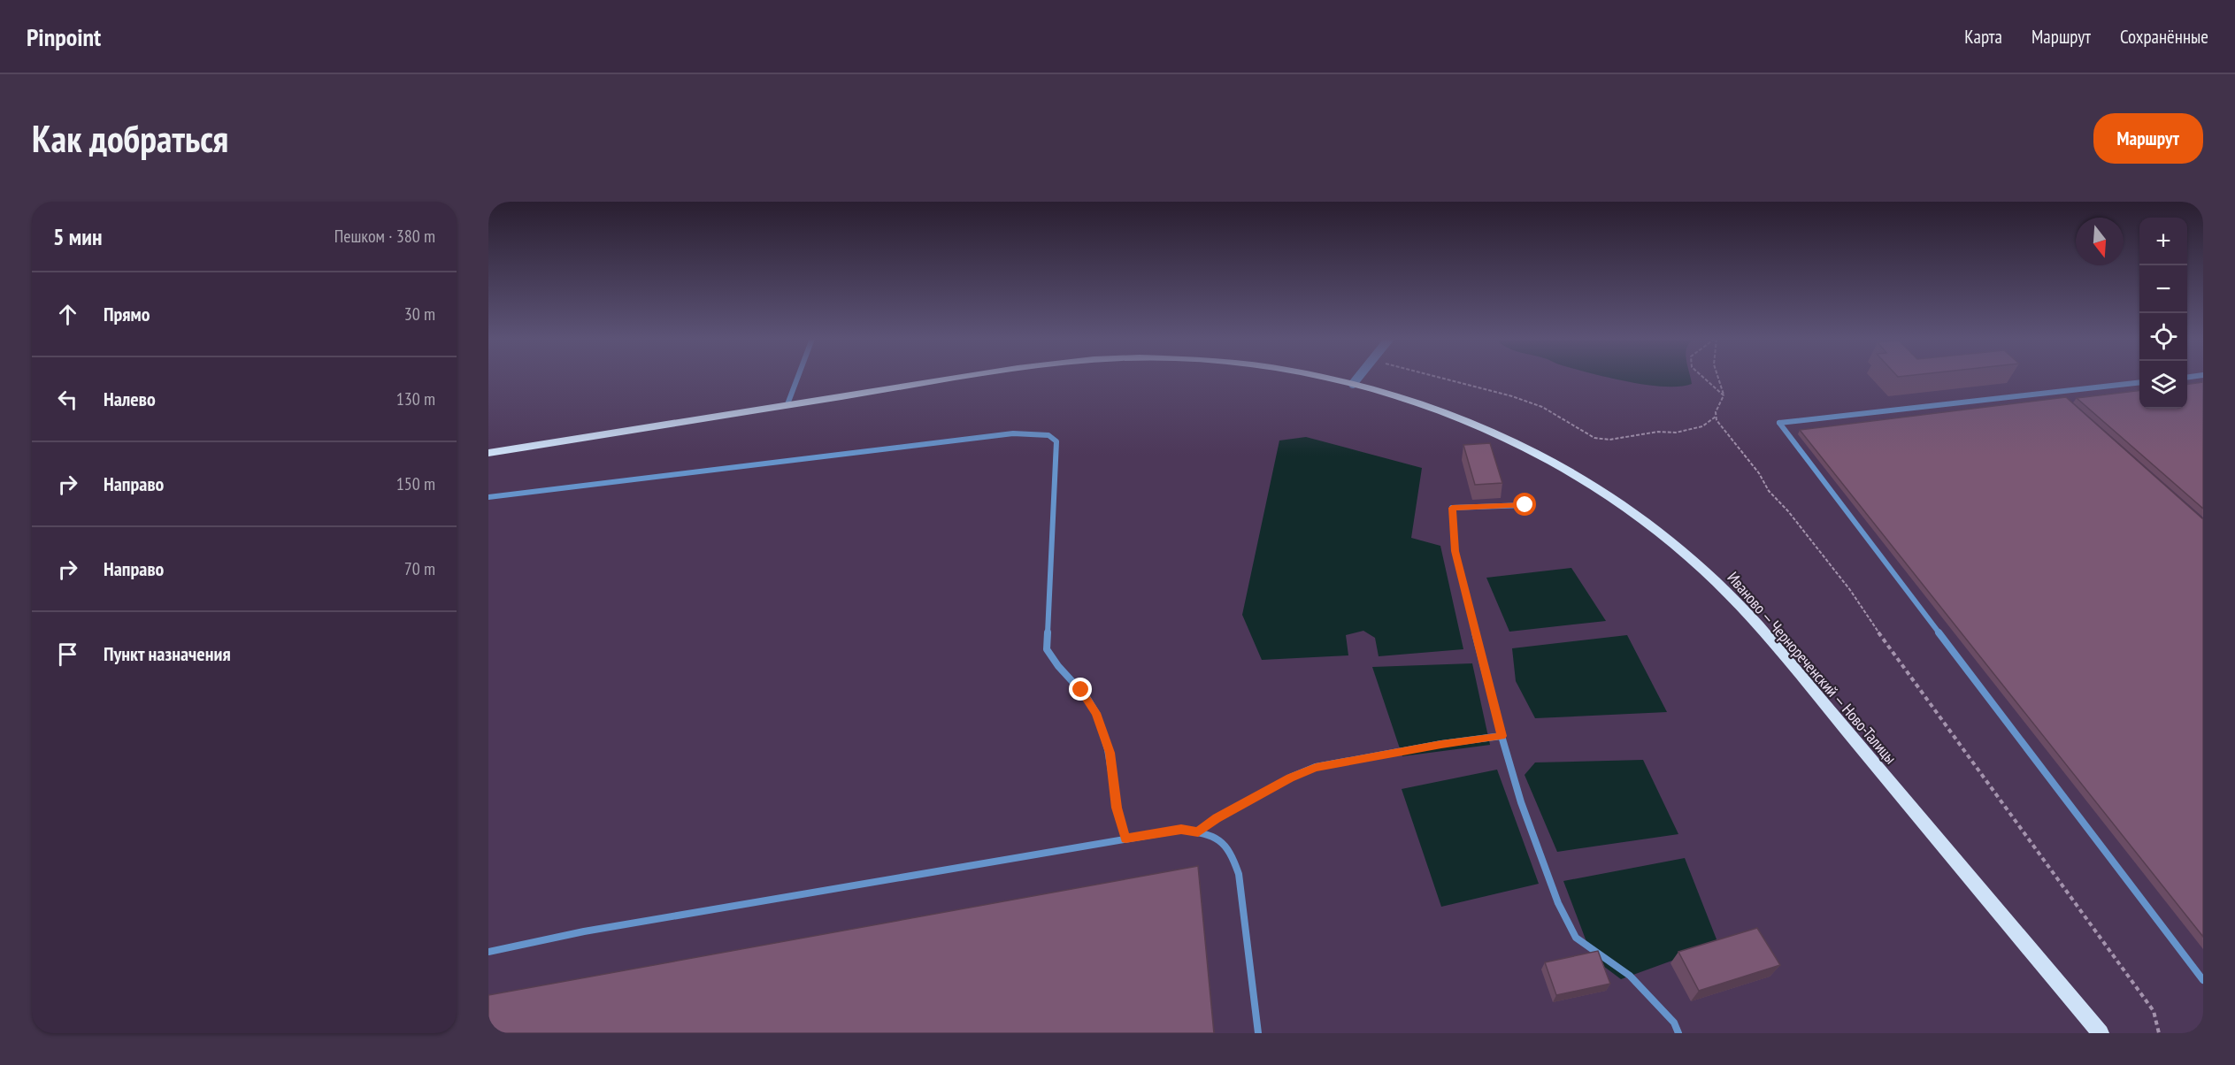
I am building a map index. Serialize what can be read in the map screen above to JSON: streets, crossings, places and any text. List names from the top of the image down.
{
  "streets": {
    "main road": ["Иваново — Чернореченский — Ново-Талицы"]
  },
  "north": "bottom",
  "page": {
    "header": "Pinpoint",
    "nav": ["Карта", "Маршрут", "Сохранённые"],
    "buttons": "Маршрут",
    "title": "Как добраться",
    "heading": ["5 мин", "Пешком · 380 m"],
    "map_buttons": ["+", "−"],
    "list": [
      ["Прямо", "30 m"],
      ["Налево", "130 m"],
      ["Направо", "150 m"],
      ["Направо", "70 m"],
      "Пункт назначения"
    ]
  }
}
